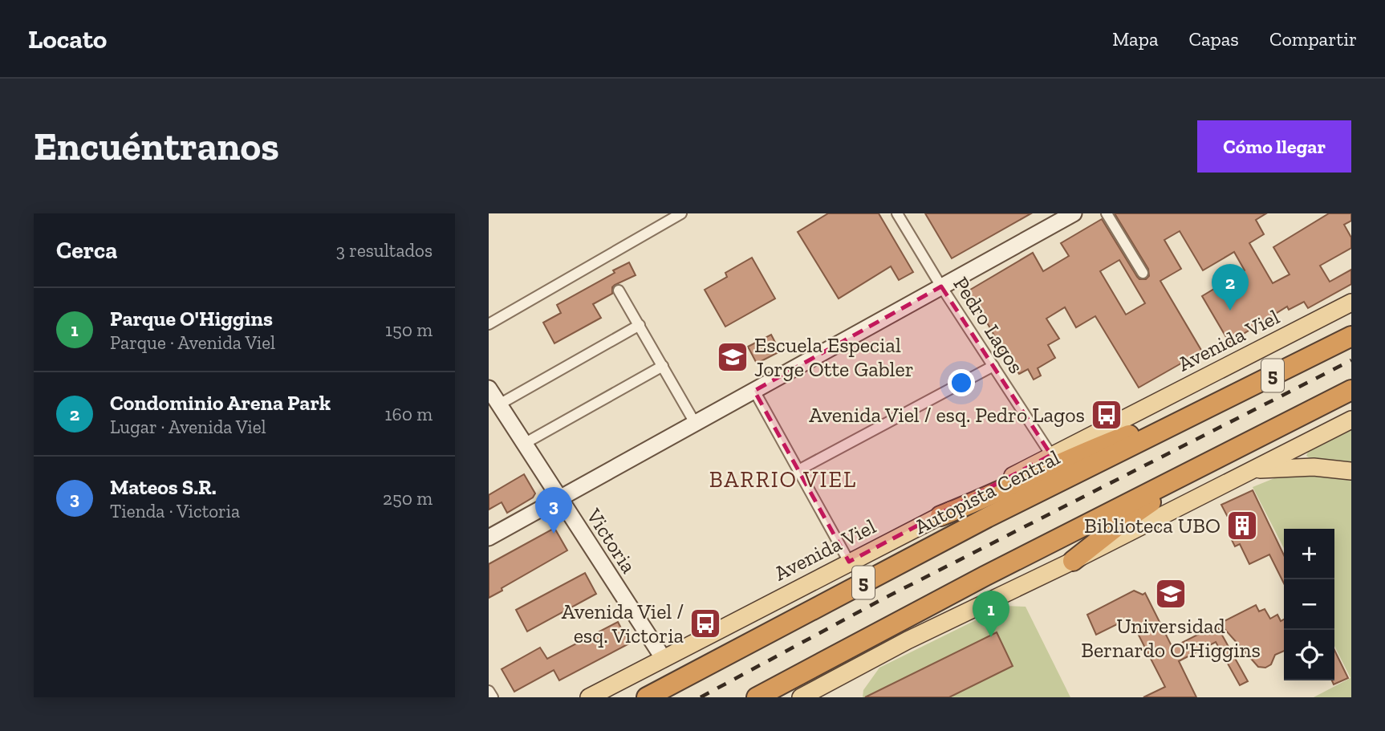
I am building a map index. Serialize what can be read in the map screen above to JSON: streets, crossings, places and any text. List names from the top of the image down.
{
  "streets": {
    "highway": ["5", "Autopista Central"],
    "main road": ["Avenida Viel"],
    "street": ["Pedro Lagos", "Victoria"]
  },
  "crossings": [
    ["Pedro Lagos", "Avenida Viel"],
    ["Avenida Viel", "Victoria"]
  ],
  "districts": ["BARRIO VIEL"],
  "places": {
    "school or university": ["Escuela Especial Jorge Otte Gabler", "Universidad Bernardo O'Higgins"],
    "bus stop": ["Avenida Viel / esq. Pedro Lagos", "Avenida Viel / esq. Victoria"],
    "building": ["Biblioteca UBO"]
  },
  "page": {
    "header": "Locato",
    "nav": ["Mapa", "Capas", "Compartir"],
    "buttons": "Cómo llegar",
    "title": "Encuéntranos",
    "heading": ["Cerca", "3 resultados"],
    "pins": ["2", "3", "1"],
    "list": [
      {
        "mark": "1",
        "name": "Parque O'Higgins",
        "note": "Parque · Avenida Viel",
        "value": "150 m"
      },
      {
        "mark": "2",
        "name": "Condominio Arena Park",
        "note": "Lugar · Avenida Viel",
        "value": "160 m"
      },
      {
        "mark": "3",
        "name": "Mateos S.R.",
        "note": "Tienda · Victoria",
        "value": "250 m"
      }
    ],
    "map_buttons": ["+", "−"]
  }
}
